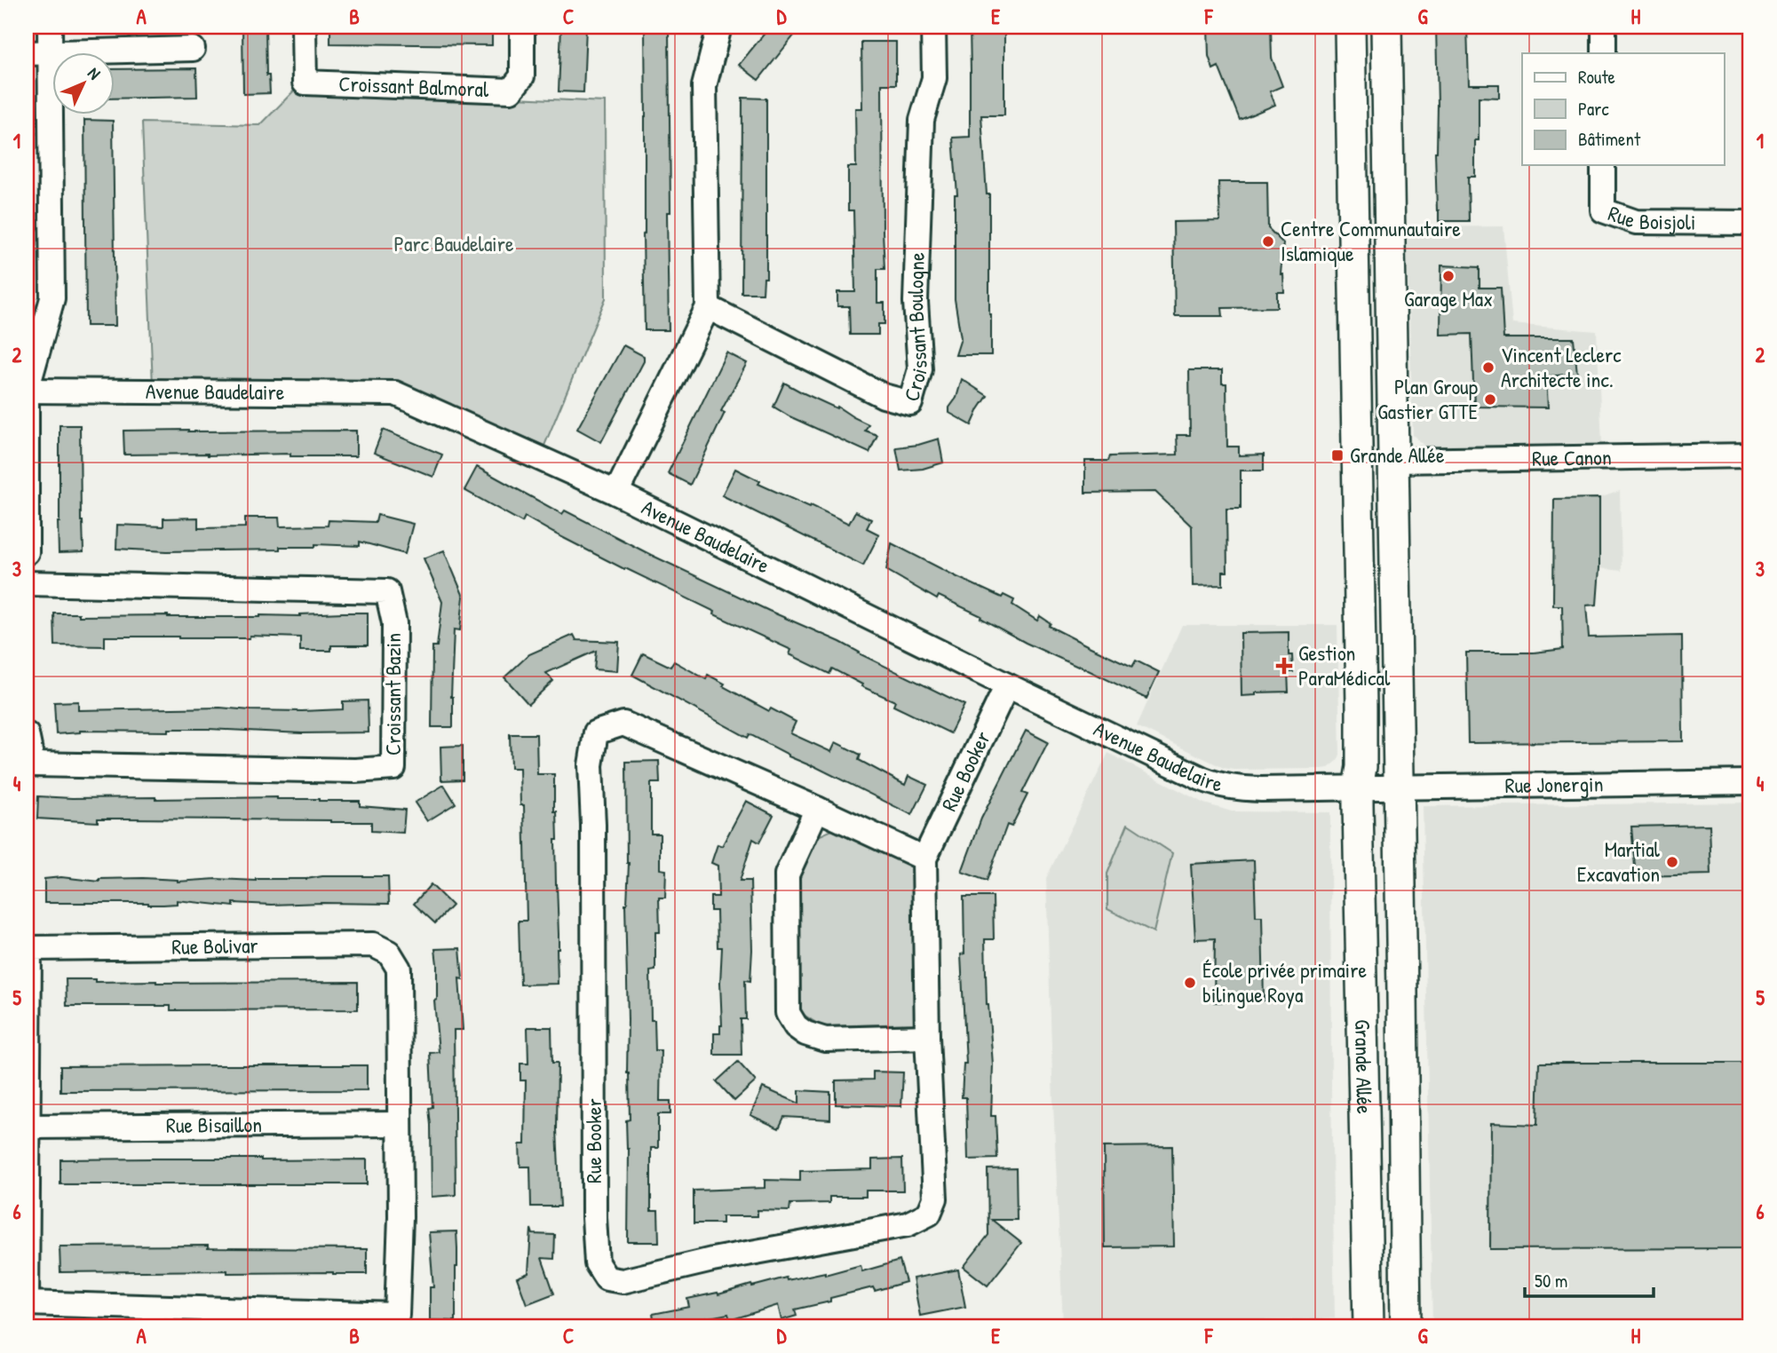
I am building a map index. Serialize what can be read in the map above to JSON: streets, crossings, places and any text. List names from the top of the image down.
{
  "streets": {
    "main road": ["Grande Allée"],
    "street": [
      "Croissant Balmoral",
      "Rue Boisjoli",
      "Croissant Boulogne",
      "Avenue Baudelaire",
      "Rue Canon",
      "Croissant Bazin",
      "Rue Booker",
      "Rue Jonergin",
      "Rue Bolivar",
      "Rue Bisaillon"
    ]
  },
  "crossings": [
    ["Avenue Baudelaire", "Rue Booker"],
    ["Avenue Baudelaire", "Rue Jonergin"],
    ["Avenue Baudelaire", "Grande Allée"],
    ["Rue Canon", "Grande Allée"],
    ["Rue Jonergin", "Grande Allée"],
    ["Rue Bolivar", "Rue Bisaillon"]
  ],
  "parks": ["Parc Baudelaire"],
  "places": {
    "other": [
      "Centre Communautaire Islamique",
      "Garage Max",
      "Vincent Leclerc Architecte inc.",
      "Plan Group Gastier GTTE",
      "Martial Excavation",
      "École privée primaire bilingue Roya"
    ],
    "transit": ["Grande Allée"],
    "health": ["Gestion ParaMédical"]
  },
  "legend": ["Route", "Parc", "Bâtiment"],
  "scale_bar": "50 m",
  "north": "top right",
  "grid": {
    "columns": [
      "A",
      "B",
      "C",
      "D",
      "E",
      "F",
      "G",
      "H"
    ],
    "rows": [
      "1",
      "2",
      "3",
      "4",
      "5",
      "6"
    ]
  }
}
